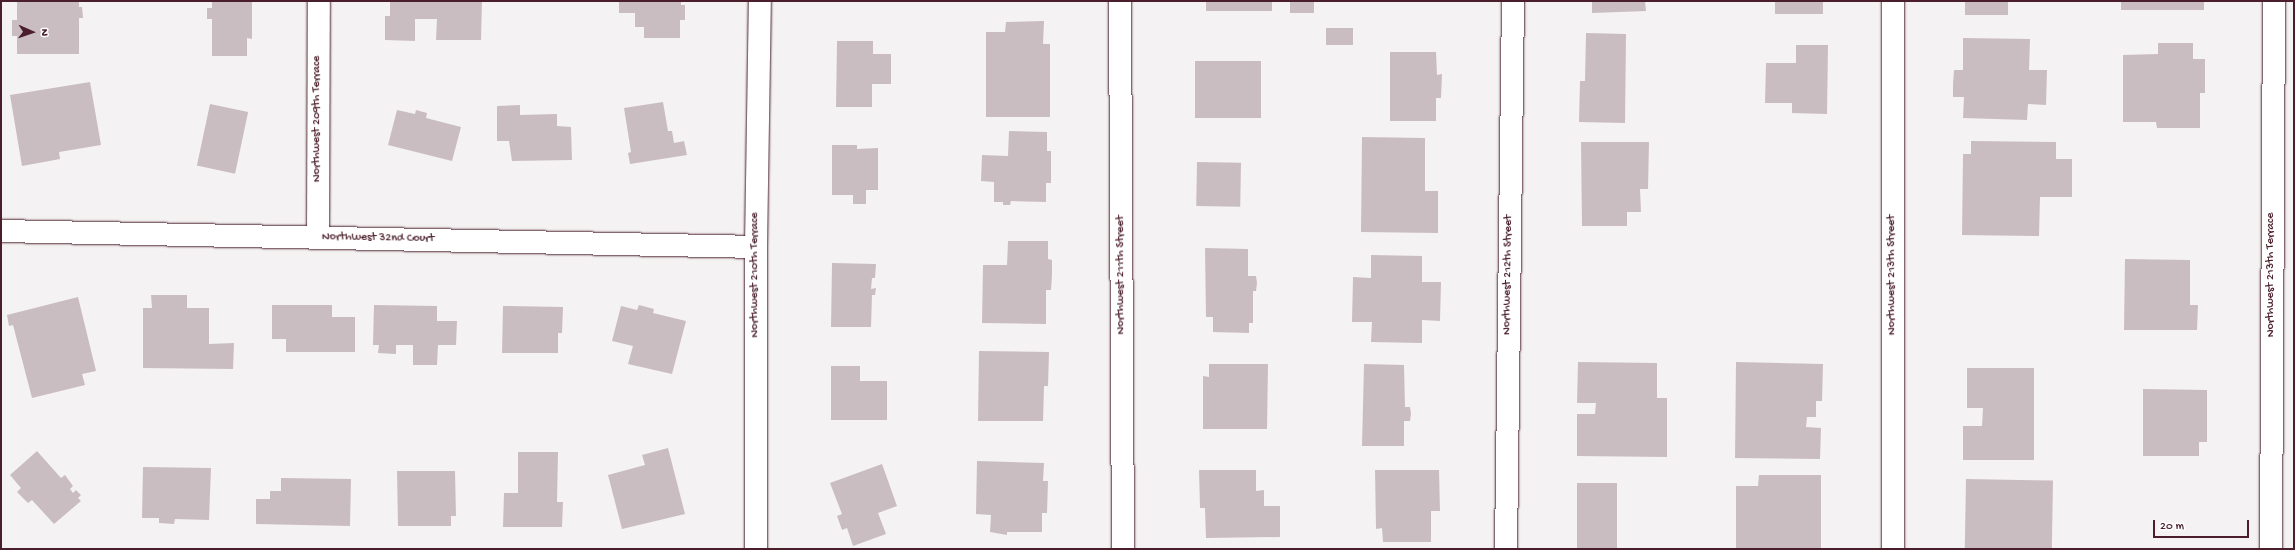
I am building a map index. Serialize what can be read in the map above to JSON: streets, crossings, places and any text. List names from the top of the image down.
{
  "streets": {
    "street": [
      "Northwest 209th Terrace",
      "Northwest 32nd Court",
      "Northwest 210th Terrace",
      "Northwest 211th Street",
      "Northwest 212th Street",
      "Northwest 213th Street",
      "Northwest 213th Terrace"
    ]
  },
  "crossings": [
    ["Northwest 209th Terrace", "Northwest 32nd Court"],
    ["Northwest 32nd Court", "Northwest 210th Terrace"]
  ],
  "scale_bar": "20 m",
  "north": "right"
}
